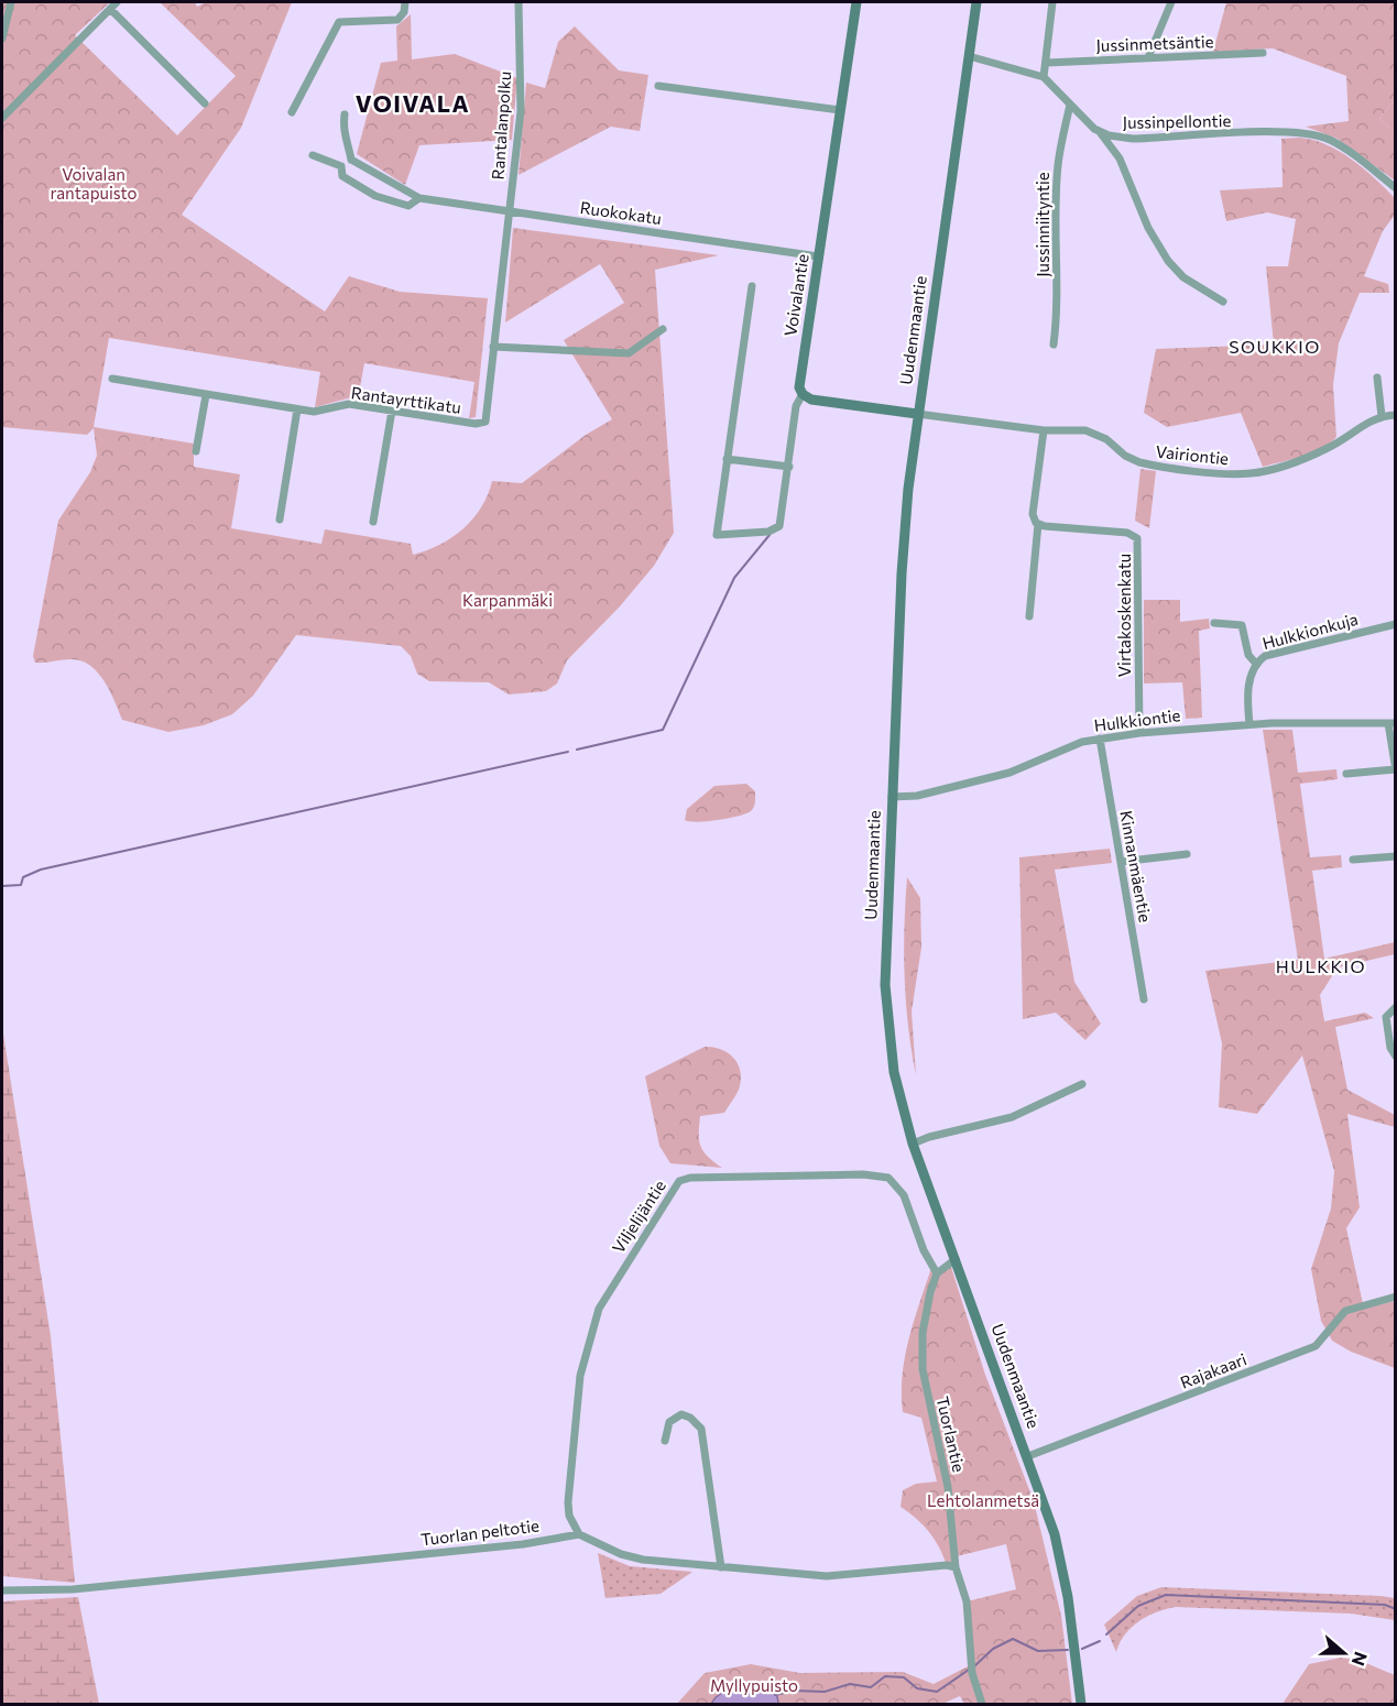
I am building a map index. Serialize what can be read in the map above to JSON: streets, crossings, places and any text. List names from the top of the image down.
{
  "streets": {
    "main road": ["Voivalantie", "Uudenmaantie"],
    "street": [
      "Jussinmetsäntie",
      "Jussinpellontie",
      "Rantalanpolku",
      "Ruokokatu",
      "Jussinniityntie",
      "Rantayrttikatu",
      "Vairiontie",
      "Virtakoskenkatu",
      "Hulkkionkuja",
      "Hulkkiontie",
      "Kinnanmäentie",
      "Viljelijäntie",
      "Rajakaari",
      "Tuorlantie",
      "Tuorlan peltotie"
    ]
  },
  "crossings": [
    ["Jussinpellontie", "Jussinniityntie"],
    ["Rantalanpolku", "Ruokokatu"],
    ["Rantalanpolku", "Rantayrttikatu"],
    ["Ruokokatu", "Voivalantie"],
    ["Ruokokatu", "Rantayrttikatu"],
    ["Uudenmaantie", "Vairiontie"],
    ["Uudenmaantie", "Hulkkiontie"],
    ["Uudenmaantie", "Rajakaari"],
    ["Virtakoskenkatu", "Hulkkiontie"],
    ["Hulkkionkuja", "Hulkkiontie"],
    ["Hulkkiontie", "Kinnanmäentie"],
    ["Viljelijäntie", "Tuorlantie"],
    ["Viljelijäntie", "Tuorlan peltotie"]
  ],
  "districts": ["VOIVALA", "SOUKKIO", "HULKKIO"],
  "parks": [
    "Voivalan rantapuisto",
    "Karpanmäki",
    "Lehtolanmetsä",
    "Myllypuisto"
  ],
  "north": "right"
}
